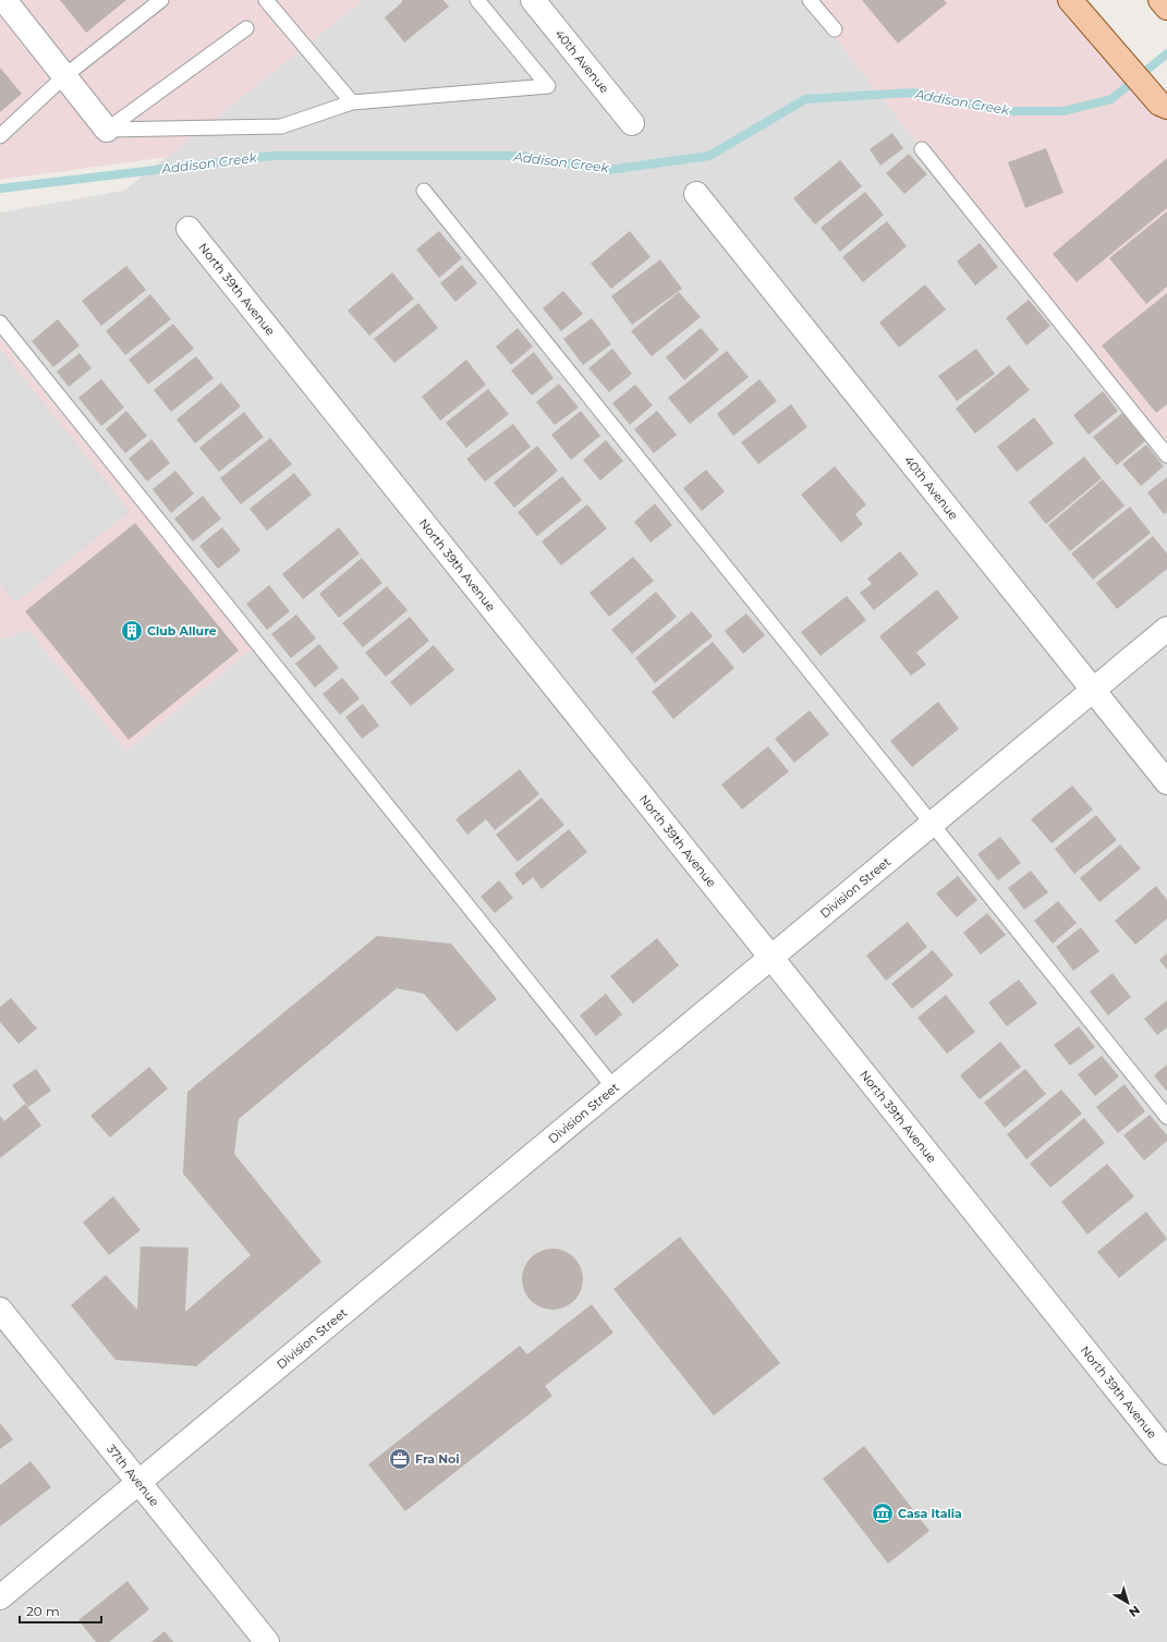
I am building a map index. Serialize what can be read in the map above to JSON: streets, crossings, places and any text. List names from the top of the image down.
{
  "streets": {
    "street": [
      "40th Avenue",
      "North 39th Avenue",
      "Division Street",
      "37th Avenue"
    ]
  },
  "crossings": [
    ["40th Avenue", "Division Street"],
    ["North 39th Avenue", "Division Street"],
    ["Division Street", "37th Avenue"]
  ],
  "water": ["Addison Creek"],
  "places": {
    "building": ["Club Allure"],
    "office": ["Fra Noi"],
    "museum": ["Casa Italia"]
  },
  "scale_bar": "20 m",
  "north": "bottom right"
}
